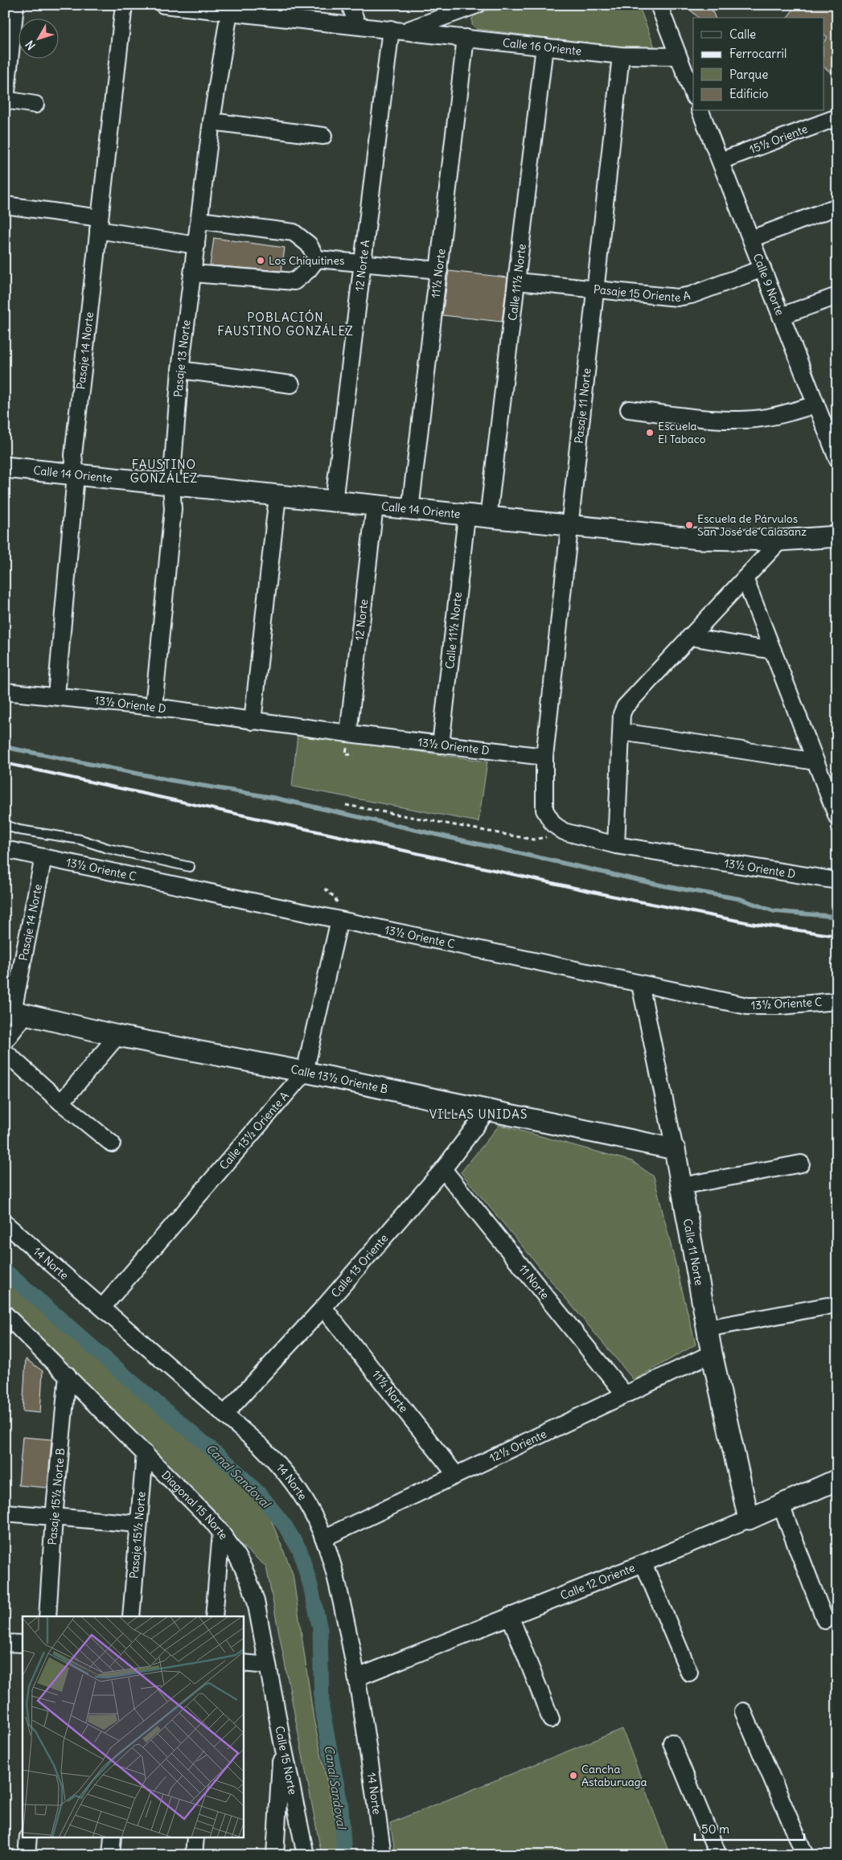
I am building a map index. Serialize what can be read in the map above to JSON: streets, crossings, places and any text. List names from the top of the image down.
{
  "streets": {
    "street": [
      "Calle 16 Oriente",
      "15½ Oriente",
      "12 Norte A",
      "11½ Norte",
      "Calle 11½ Norte",
      "Calle 9 Norte",
      "Pasaje 15 Oriente A",
      "Pasaje 14 Norte",
      "Pasaje 13 Norte",
      "Pasaje 11 Norte",
      "Calle 14 Oriente",
      "12 Norte",
      "13½ Oriente D",
      "13½ Oriente C",
      "Calle 13½ Oriente B",
      "Calle 13½ Oriente A",
      "Calle 11 Norte",
      "14 Norte",
      "Calle 13 Oriente",
      "11 Norte",
      "12½ Oriente",
      "Pasaje 15½ Norte B",
      "Diagonal 15 Norte",
      "Pasaje 15½ Norte",
      "Calle 12 Oriente",
      "Calle 15 Norte"
    ]
  },
  "crossings": [
    ["Calle 16 Oriente", "12 Norte A"],
    ["Calle 16 Oriente", "11½ Norte"],
    ["Calle 16 Oriente", "Calle 11½ Norte"],
    ["Calle 16 Oriente", "Pasaje 13 Norte"],
    ["Calle 16 Oriente", "Pasaje 11 Norte"],
    ["15½ Oriente", "Calle 9 Norte"],
    ["12 Norte A", "Calle 14 Oriente"],
    ["11½ Norte", "Calle 14 Oriente"],
    ["11½ Norte", "Calle 13 Oriente"],
    ["11½ Norte", "12½ Oriente"],
    ["Calle 11½ Norte", "Pasaje 15 Oriente A"],
    ["Calle 11½ Norte", "Calle 14 Oriente"],
    ["Calle 11½ Norte", "13½ Oriente D"],
    ["Calle 9 Norte", "Pasaje 15 Oriente A"],
    ["Pasaje 15 Oriente A", "Pasaje 11 Norte"],
    ["Pasaje 14 Norte", "Calle 14 Oriente"],
    ["Pasaje 14 Norte", "13½ Oriente D"],
    ["Pasaje 14 Norte", "13½ Oriente C"],
    ["Pasaje 14 Norte", "Calle 13½ Oriente B"],
    ["Pasaje 13 Norte", "Calle 14 Oriente"],
    ["Pasaje 13 Norte", "13½ Oriente D"],
    ["Pasaje 11 Norte", "Calle 14 Oriente"],
    ["Pasaje 11 Norte", "13½ Oriente D"],
    ["Calle 14 Oriente", "12 Norte"],
    ["12 Norte", "13½ Oriente D"],
    ["13½ Oriente C", "Calle 13½ Oriente A"],
    ["13½ Oriente C", "Calle 11 Norte"],
    ["Calle 13½ Oriente B", "Calle 13½ Oriente A"],
    ["Calle 13½ Oriente B", "Calle 11 Norte"],
    ["Calle 13½ Oriente B", "Calle 13 Oriente"],
    ["Calle 13½ Oriente A", "14 Norte"],
    ["Calle 11 Norte", "12½ Oriente"],
    ["Calle 11 Norte", "Calle 12 Oriente"],
    ["14 Norte", "Calle 13 Oriente"],
    ["14 Norte", "12½ Oriente"],
    ["14 Norte", "Calle 12 Oriente"],
    ["Calle 13 Oriente", "11 Norte"],
    ["11 Norte", "12½ Oriente"],
    ["Pasaje 15½ Norte B", "Diagonal 15 Norte"],
    ["Diagonal 15 Norte", "Pasaje 15½ Norte"],
    ["Diagonal 15 Norte", "Calle 15 Norte"]
  ],
  "districts": ["POBLACIÓN FAUSTINO GONZÁLEZ", "FAUSTINO GONZÁLEZ", "VILLAS UNIDAS"],
  "water": ["Canal Sandoval"],
  "places": [
    "Los Chiquitines",
    "Escuela El Tabaco",
    "Escuela de Párvulos San José de Calasanz",
    "Cancha Astaburuaga"
  ],
  "legend": [
    "Calle",
    "Ferrocarril",
    "Parque",
    "Edificio"
  ],
  "scale_bar": "50 m",
  "north": "bottom left"
}
